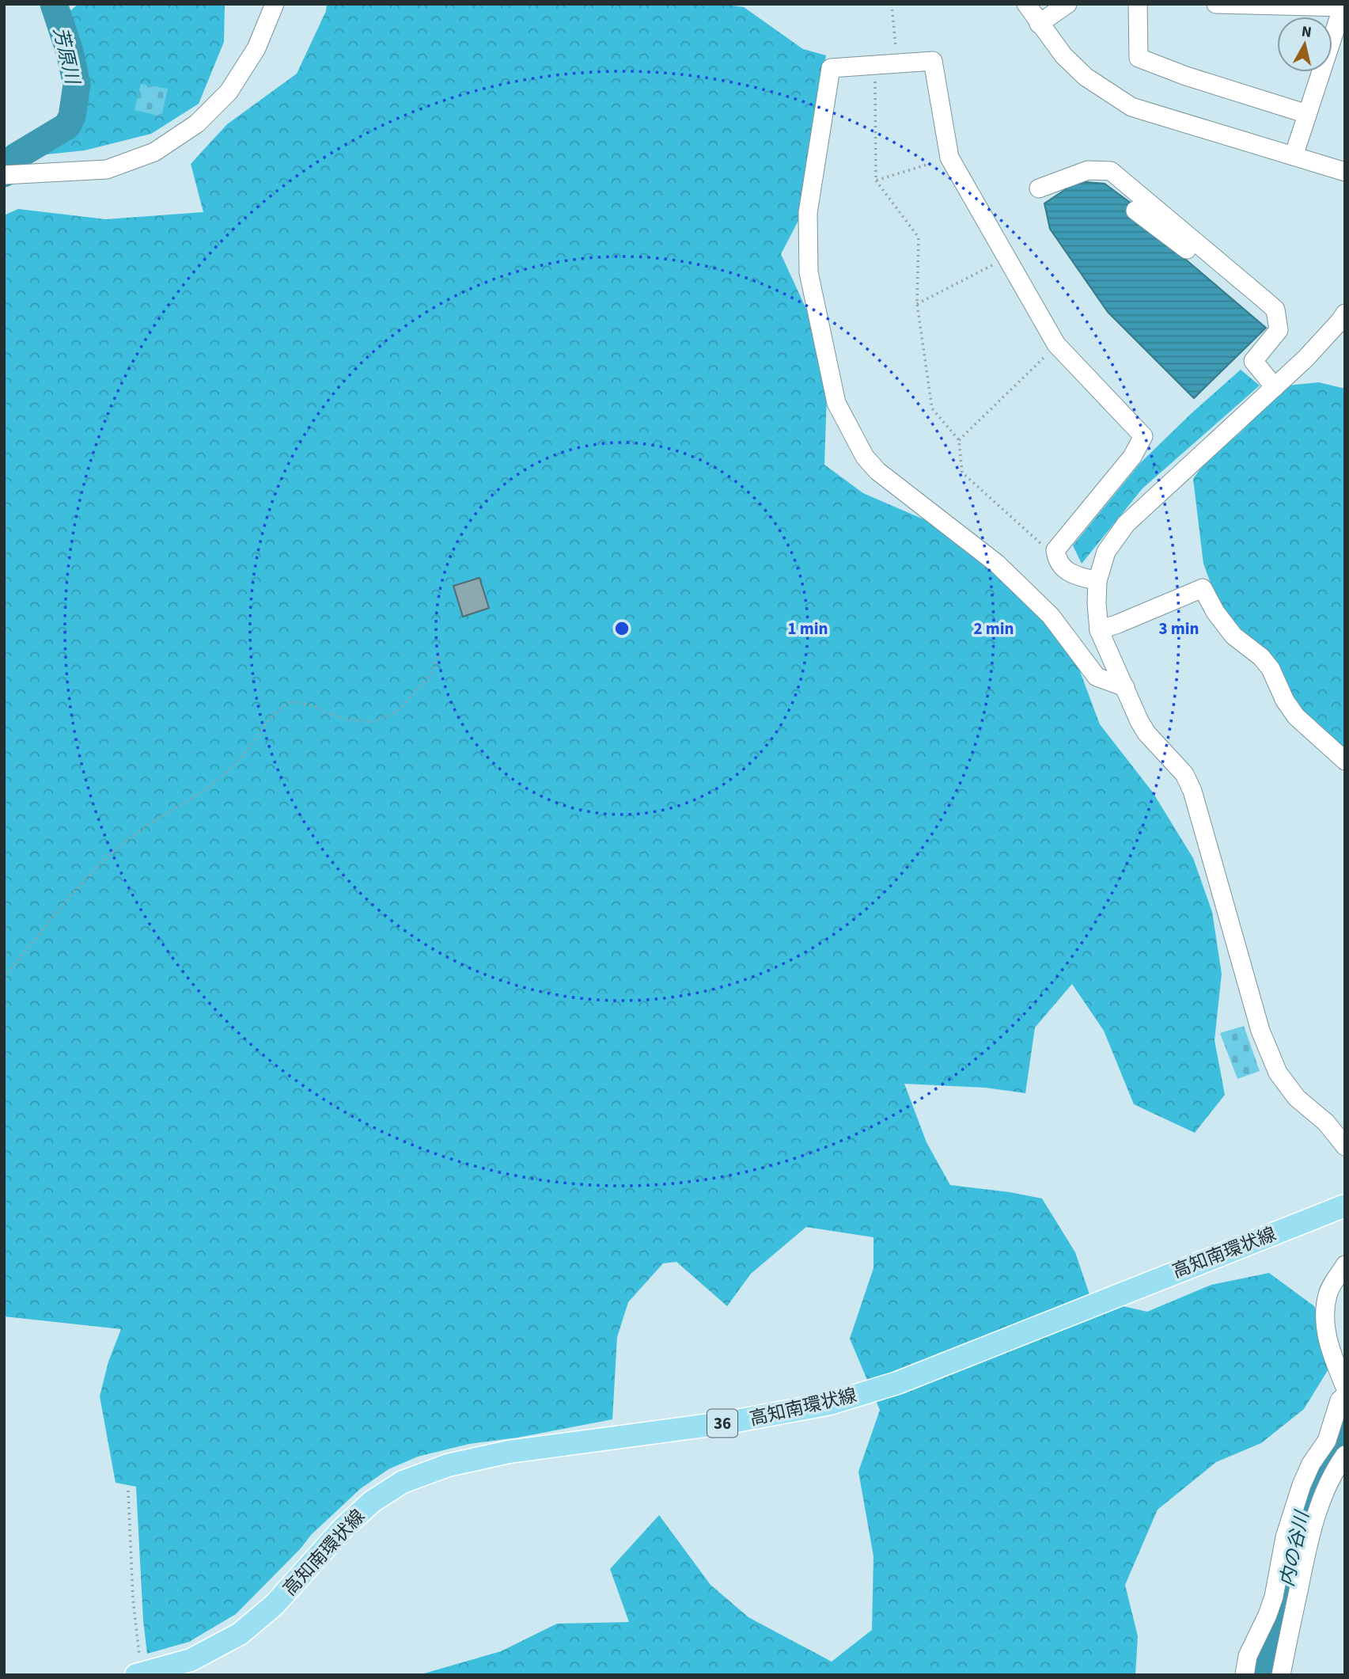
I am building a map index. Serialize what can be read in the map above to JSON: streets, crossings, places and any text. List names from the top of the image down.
{
  "streets": {
    "main road": ["高知南環状線", "36"]
  },
  "water": ["芳原川", "内の谷川"],
  "north": "top",
  "rings": ["1 min", "2 min", "3 min"]
}
